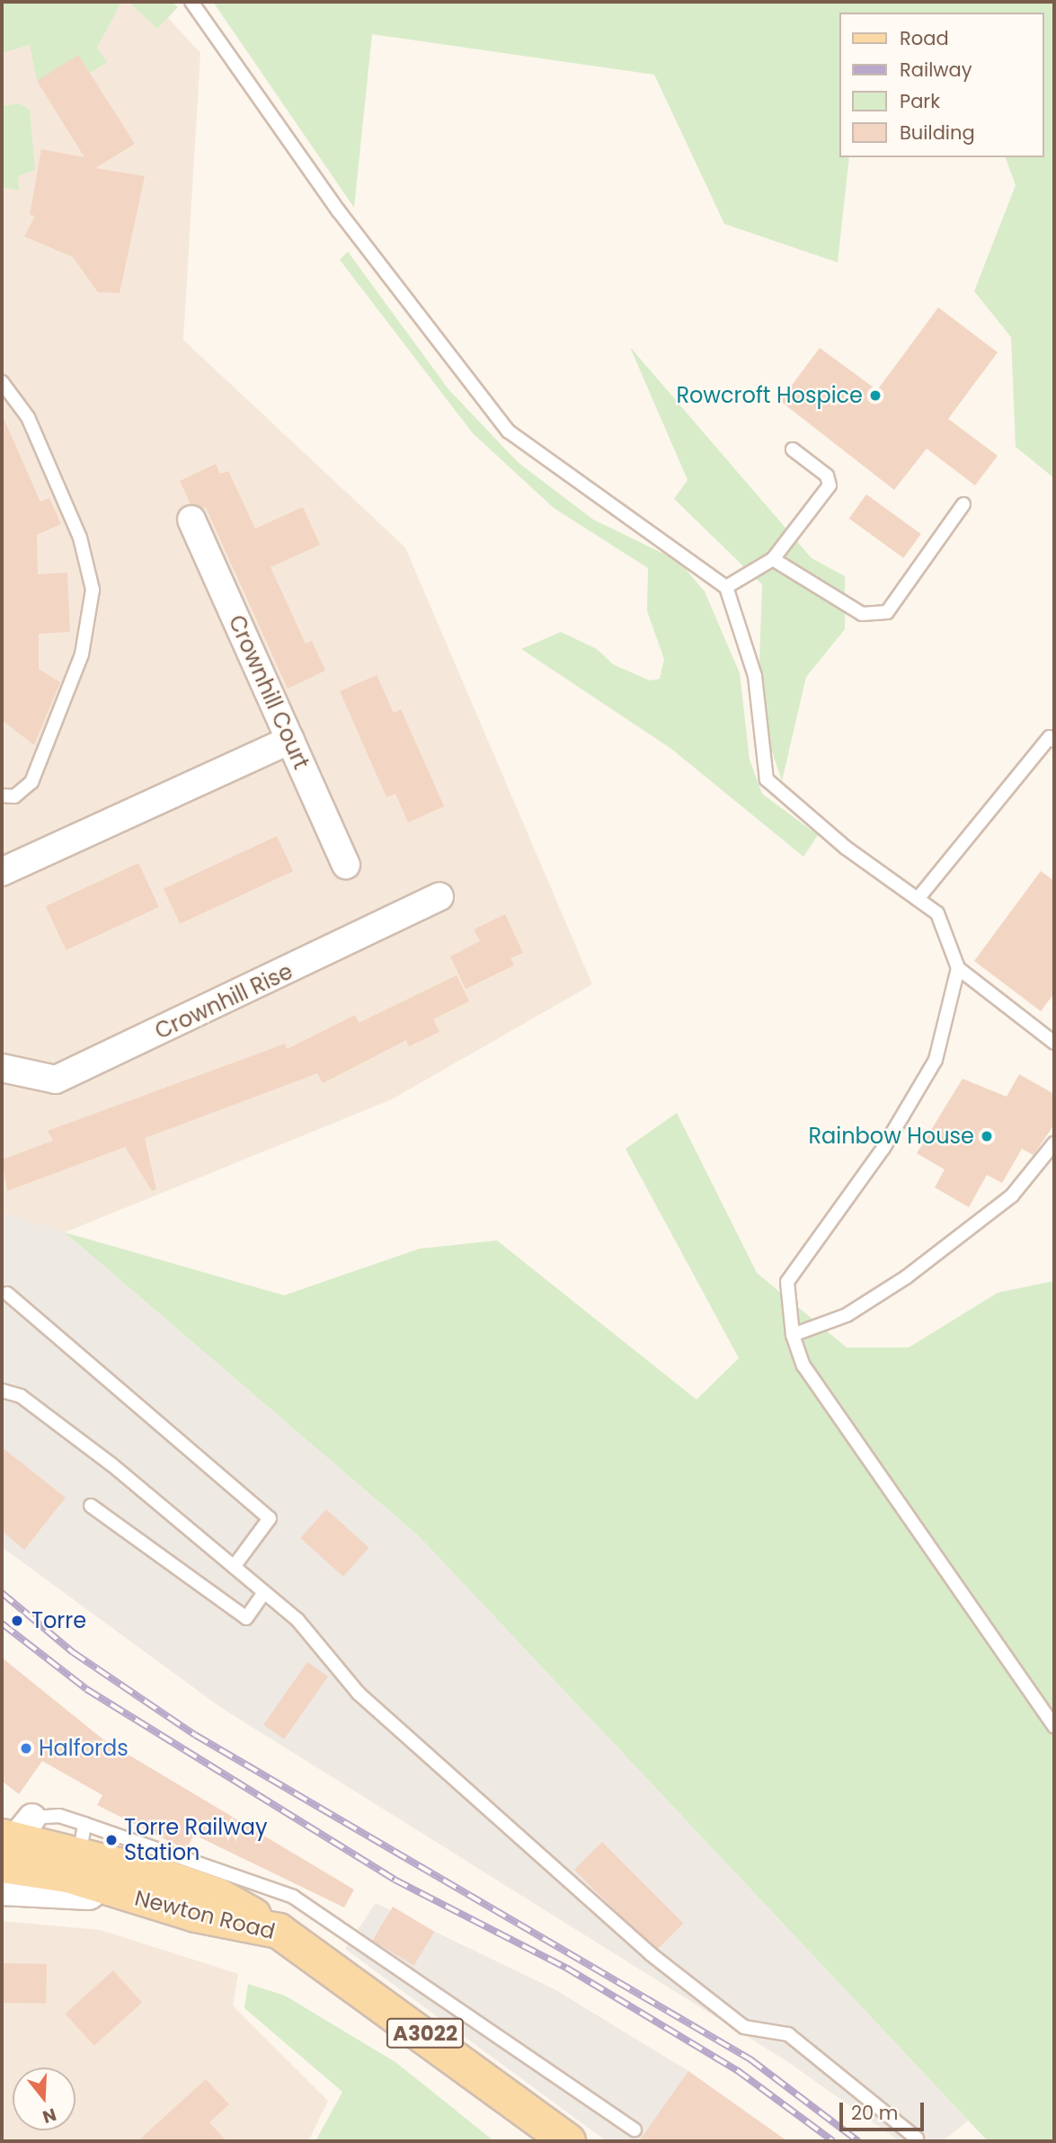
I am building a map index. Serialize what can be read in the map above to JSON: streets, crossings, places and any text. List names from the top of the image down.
{
  "streets": {
    "main road": ["Newton Road", "A3022"],
    "street": ["Crownhill Court", "Crownhill Rise"]
  },
  "crossings": [
    ["Newton Road", "A3022"]
  ],
  "places": [
    "Rowcroft Hospice",
    "Rainbow House",
    "Torre",
    "Halfords",
    "Torre Railway Station"
  ],
  "legend": [
    "Road",
    "Railway",
    "Park",
    "Building"
  ],
  "scale_bar": "20 m",
  "north": "bottom"
}
